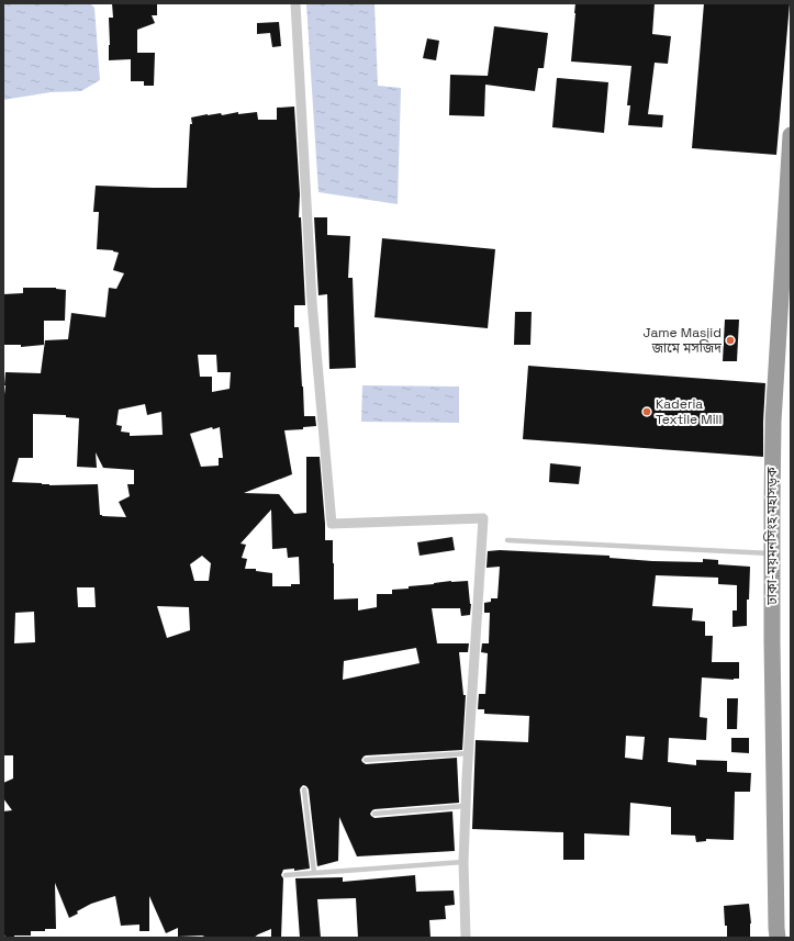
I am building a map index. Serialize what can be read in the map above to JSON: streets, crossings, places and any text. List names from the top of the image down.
{
  "streets": {
    "highway": ["ঢাকা-ময়মনসিংহ মহাসড়ক"]
  },
  "places": ["Jame Masjid জামে মসজিদ", "Kaderia Textile Mill"]
}
